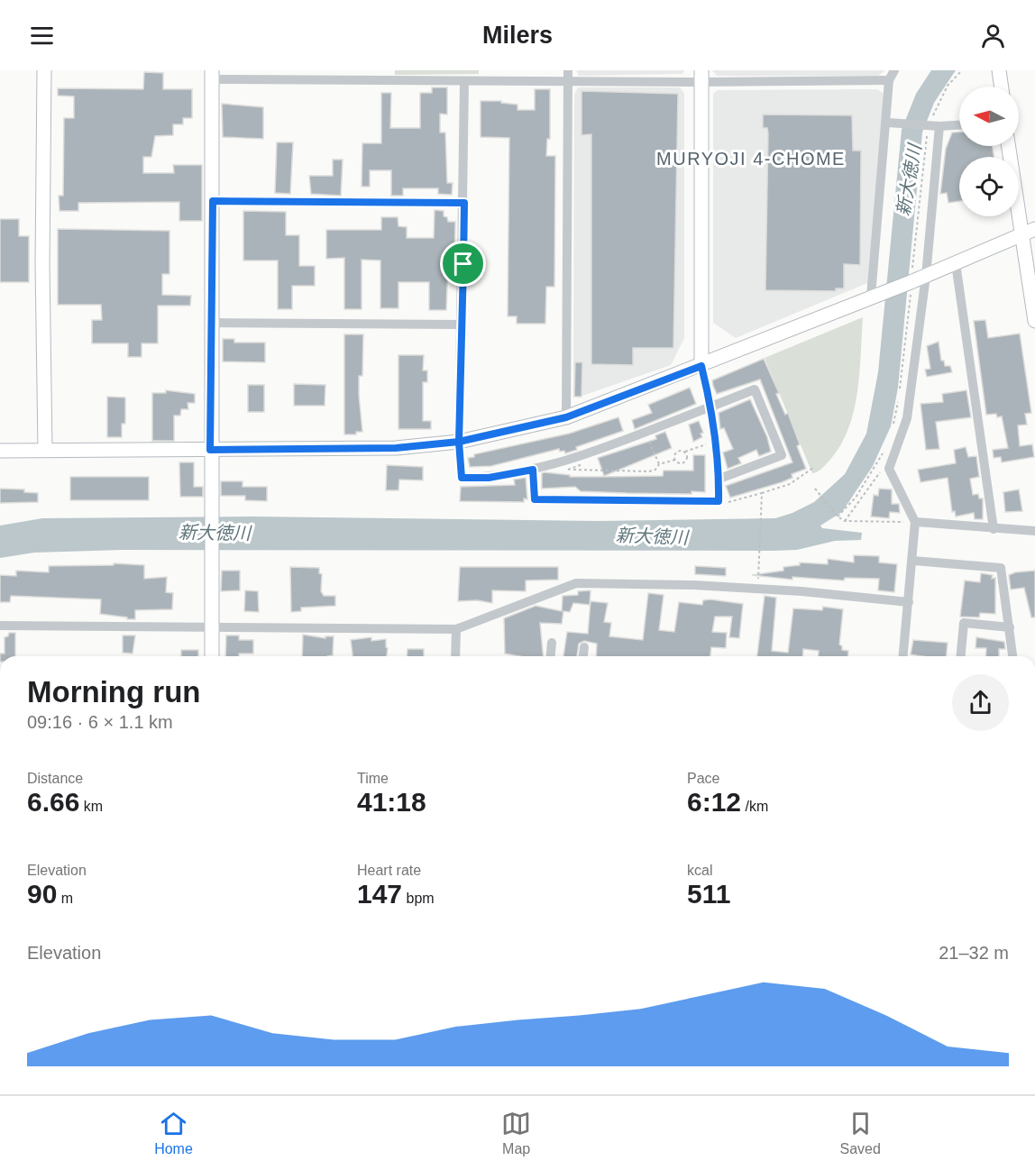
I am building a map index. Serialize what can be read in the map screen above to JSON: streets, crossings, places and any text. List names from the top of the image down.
{
  "districts": ["MURYOJI 4-CHOME"],
  "water": ["新大徳川"],
  "north": "left",
  "page": {
    "header": "Milers",
    "heading": ["Morning run", "09:16 · 6 × 1.1 km"],
    "stats": [
      ["Distance", "6.66 km"],
      ["Time", "41:18"],
      ["Pace", "6:12 /km"],
      ["Elevation", "90 m"],
      ["Heart rate", "147 bpm"],
      ["kcal", "511"]
    ],
    "chart": ["Elevation", "21–32 m"],
    "tabs": ["Home", "Map", "Saved"]
  }
}
